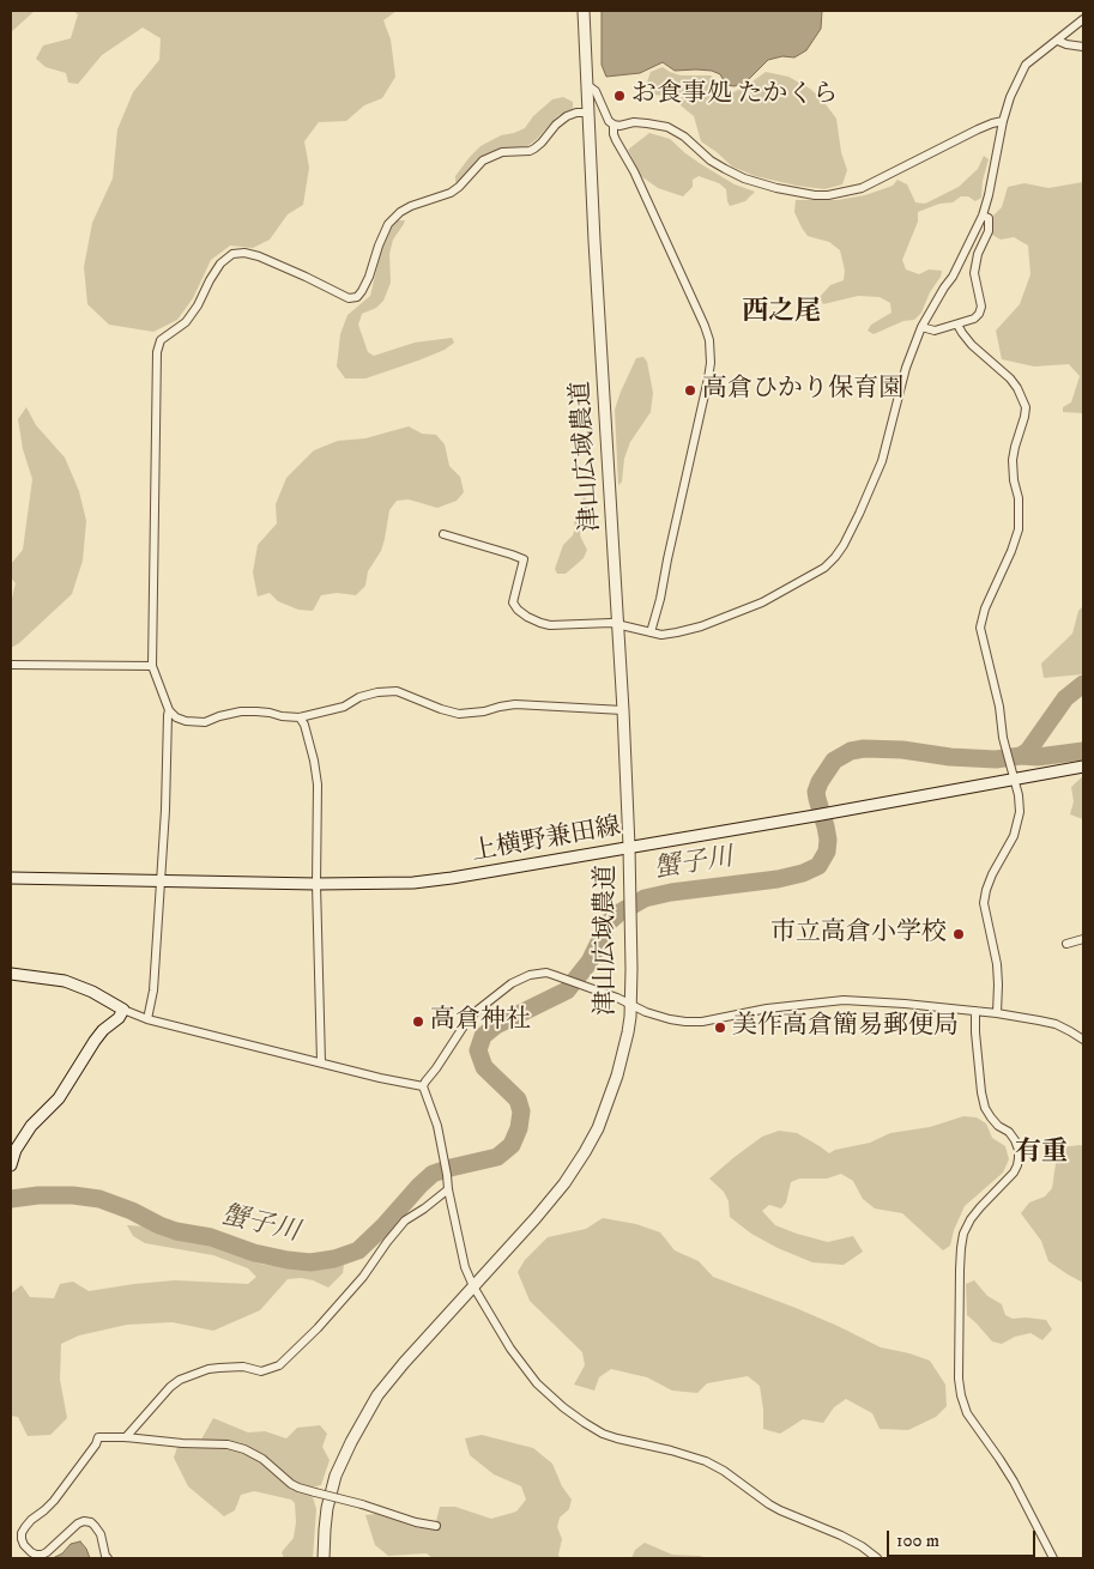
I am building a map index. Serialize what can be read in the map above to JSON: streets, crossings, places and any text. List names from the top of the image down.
{
  "streets": {
    "street": ["津山広域農道", "上横野兼田線"]
  },
  "crossings": [
    ["津山広域農道", "上横野兼田線"]
  ],
  "districts": ["西之尾", "有重"],
  "water": ["蟹子川"],
  "places": [
    "お食事処 たかくら",
    "高倉ひかり保育園",
    "市立高倉小学校",
    "高倉神社",
    "美作高倉簡易郵便局"
  ],
  "scale_bar": "100 m"
}
